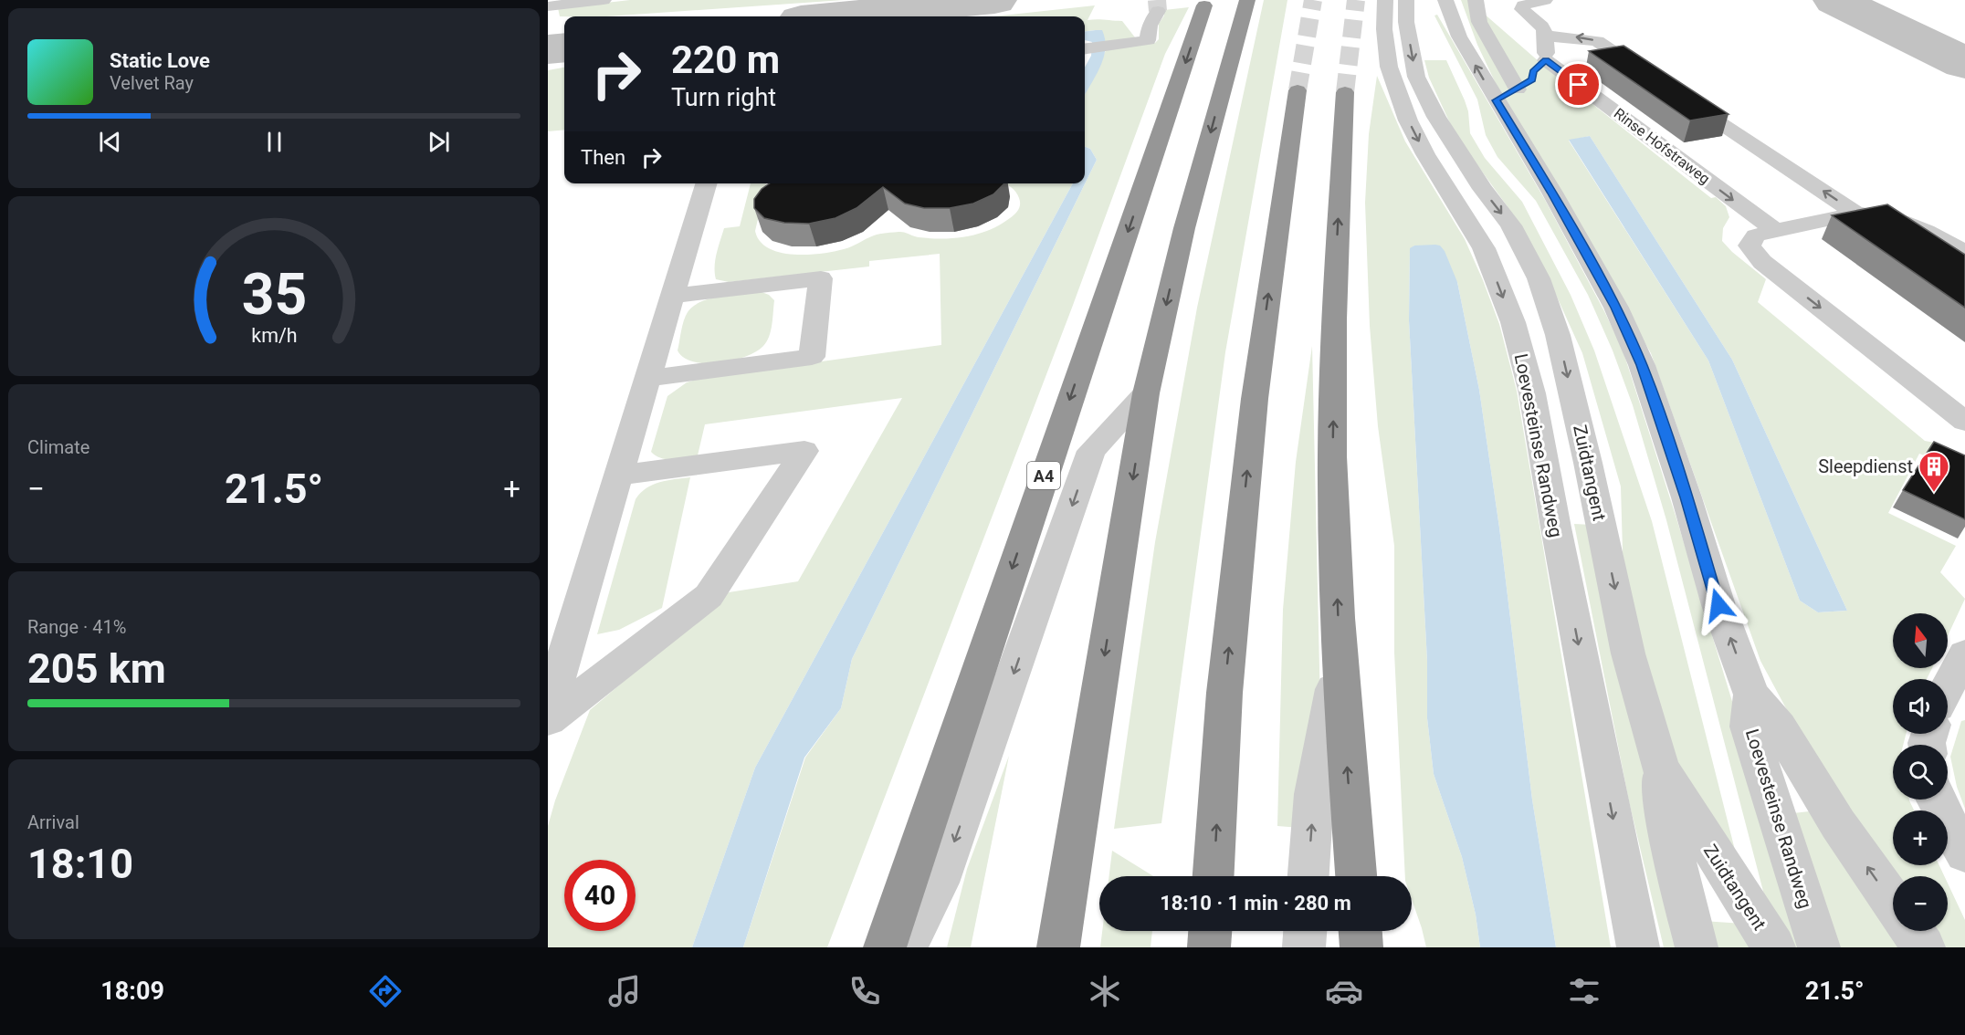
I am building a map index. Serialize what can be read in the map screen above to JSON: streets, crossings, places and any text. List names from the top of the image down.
{
  "streets": {
    "highway": ["A4"],
    "street": ["Rinse Hofstraweg", "Loevesteinse Randweg", "Zuidtangent"]
  },
  "crossings": [
    ["Rinse Hofstraweg", "Loevesteinse Randweg"]
  ],
  "one_way": ["Zuidtangent"],
  "places": {
    "building": ["Sleepdienst"]
  },
  "north": "top",
  "page": {
    "turn": ["220 m", "Turn right"],
    "song": ["Static Love", "Velvet Ray"],
    "then": "Then",
    "tile": [
      "Climate",
      ["Range · 41%", "205 km"],
      ["Arrival", "18:10"]
    ],
    "heat": ["−", "21.5°", "+"],
    "map_buttons": ["+", "−"],
    "limit": "40",
    "trip": "18:10 · 1 min · 280 m",
    "tabs": ["18:09", "21.5°"],
    "gauge": ["35", "km/h"]
  }
}
